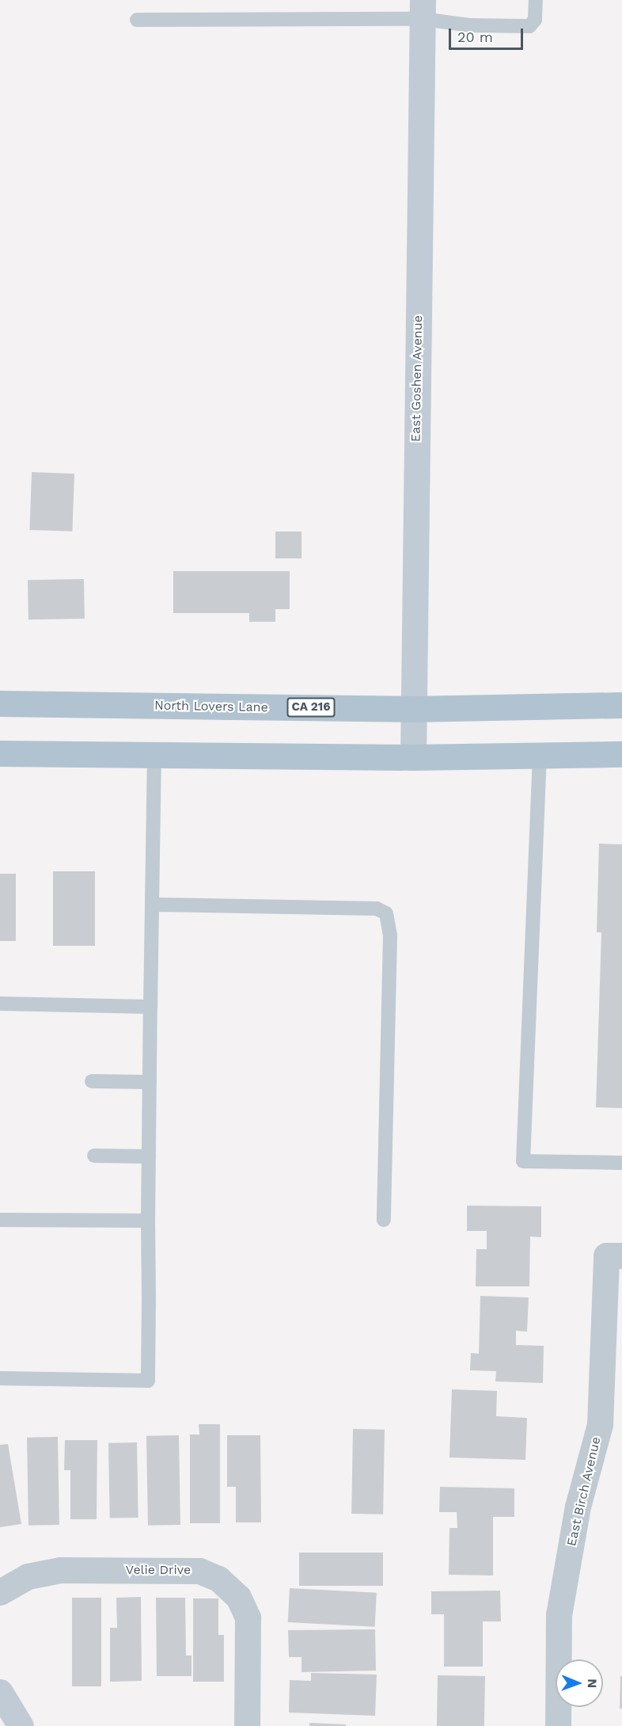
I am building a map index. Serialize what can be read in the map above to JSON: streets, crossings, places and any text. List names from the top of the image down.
{
  "streets": {
    "main road": ["North Lovers Lane", "CA 216"],
    "street": ["East Goshen Avenue", "East Birch Avenue", "Velie Drive"]
  },
  "crossings": [
    ["East Goshen Avenue", "North Lovers Lane"]
  ],
  "scale_bar": "20 m",
  "north": "right"
}
